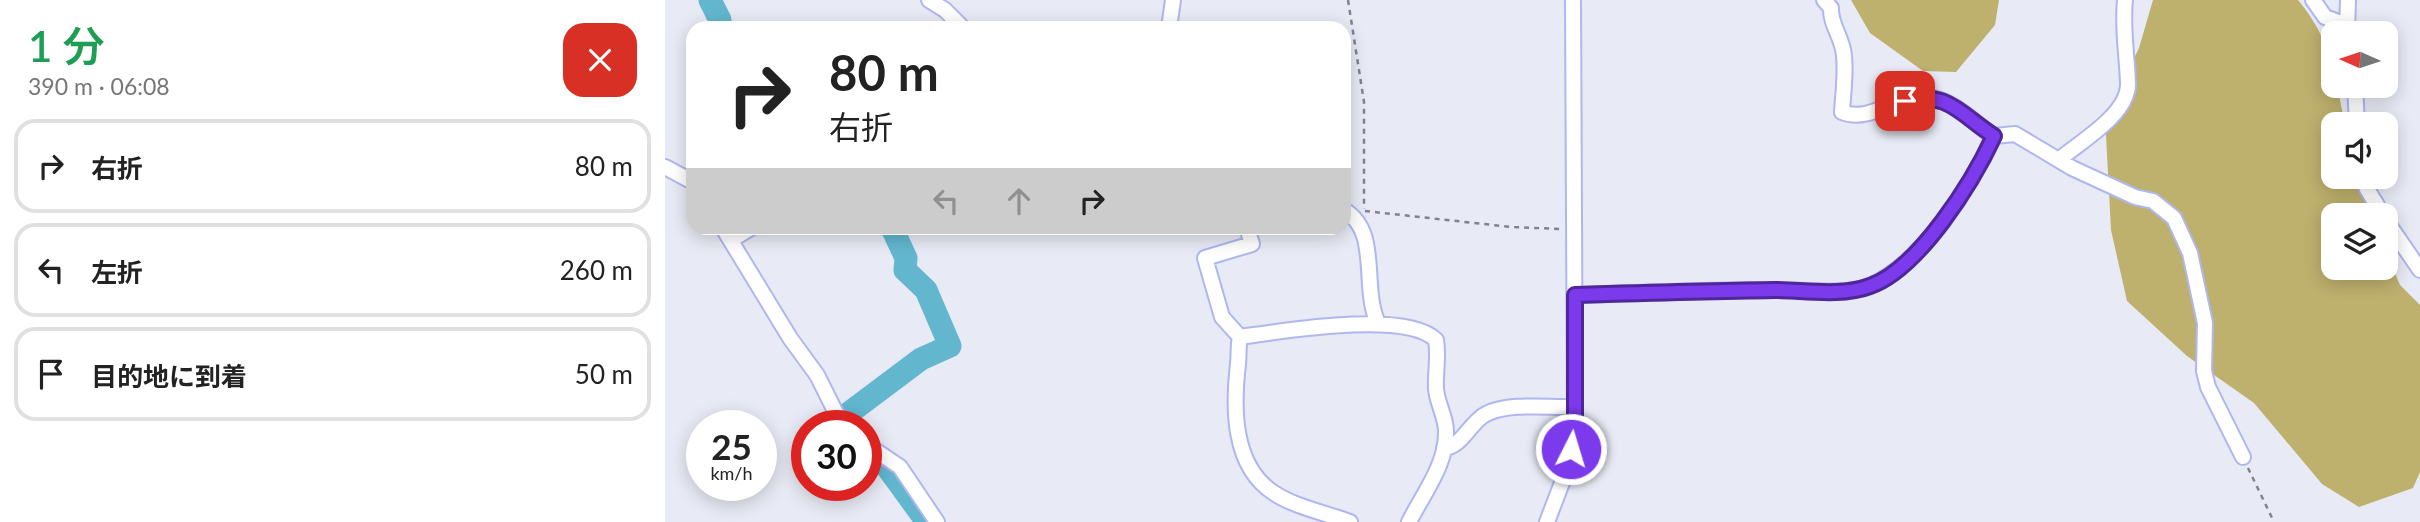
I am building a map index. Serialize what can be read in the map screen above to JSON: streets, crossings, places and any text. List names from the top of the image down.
{
  "north": "left",
  "page": {
    "heading": ["1 分", "390 m · 06:08"],
    "turn": ["80 m", "右折"],
    "list": [
      {
        "name": "右折",
        "value": "80 m"
      },
      {
        "name": "左折",
        "value": "260 m"
      },
      {
        "name": "目的地に到着",
        "value": "50 m"
      }
    ],
    "speed": "25 km/h",
    "limit": "30"
  }
}
